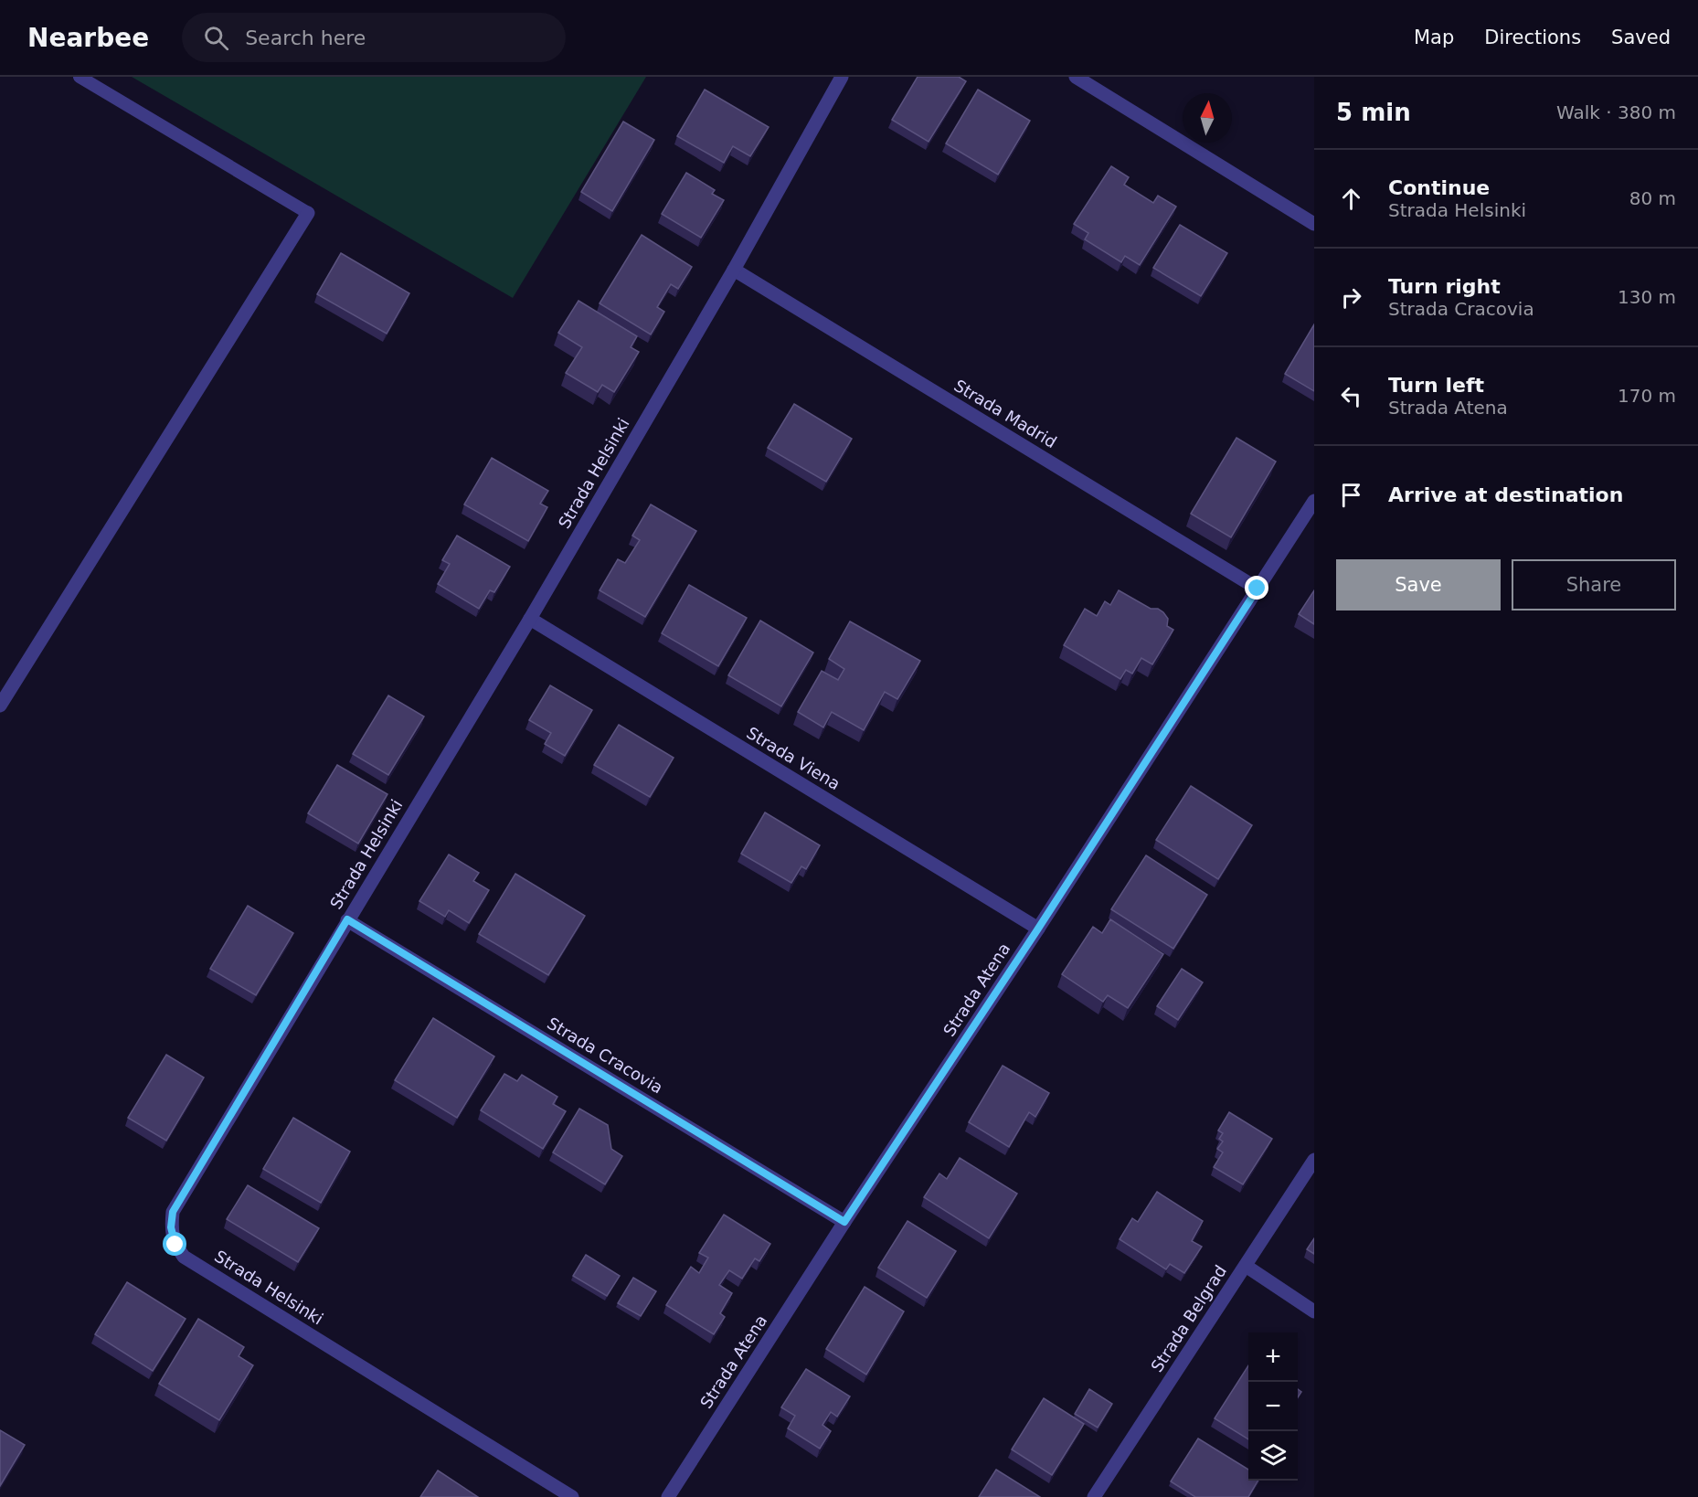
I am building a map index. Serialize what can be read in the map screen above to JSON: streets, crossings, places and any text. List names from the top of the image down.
{
  "streets": {
    "street": [
      "Strada Madrid",
      "Strada Helsinki",
      "Strada Viena",
      "Strada Atena",
      "Strada Cracovia",
      "Strada Belgrad"
    ]
  },
  "crossings": [
    ["Strada Madrid", "Strada Helsinki"],
    ["Strada Madrid", "Strada Atena"],
    ["Strada Helsinki", "Strada Viena"],
    ["Strada Helsinki", "Strada Cracovia"],
    ["Strada Viena", "Strada Atena"],
    ["Strada Atena", "Strada Cracovia"]
  ],
  "north": "top",
  "page": {
    "header": "Nearbee",
    "search": "Search here",
    "nav": ["Map", "Directions", "Saved"],
    "heading": ["5 min", "Walk · 380 m"],
    "list": [
      ["Continue", "Strada Helsinki", "80 m"],
      ["Turn right", "Strada Cracovia", "130 m"],
      ["Turn left", "Strada Atena", "170 m"],
      "Arrive at destination"
    ],
    "buttons": ["Save", "Share"],
    "map_buttons": ["+", "−"]
  }
}
